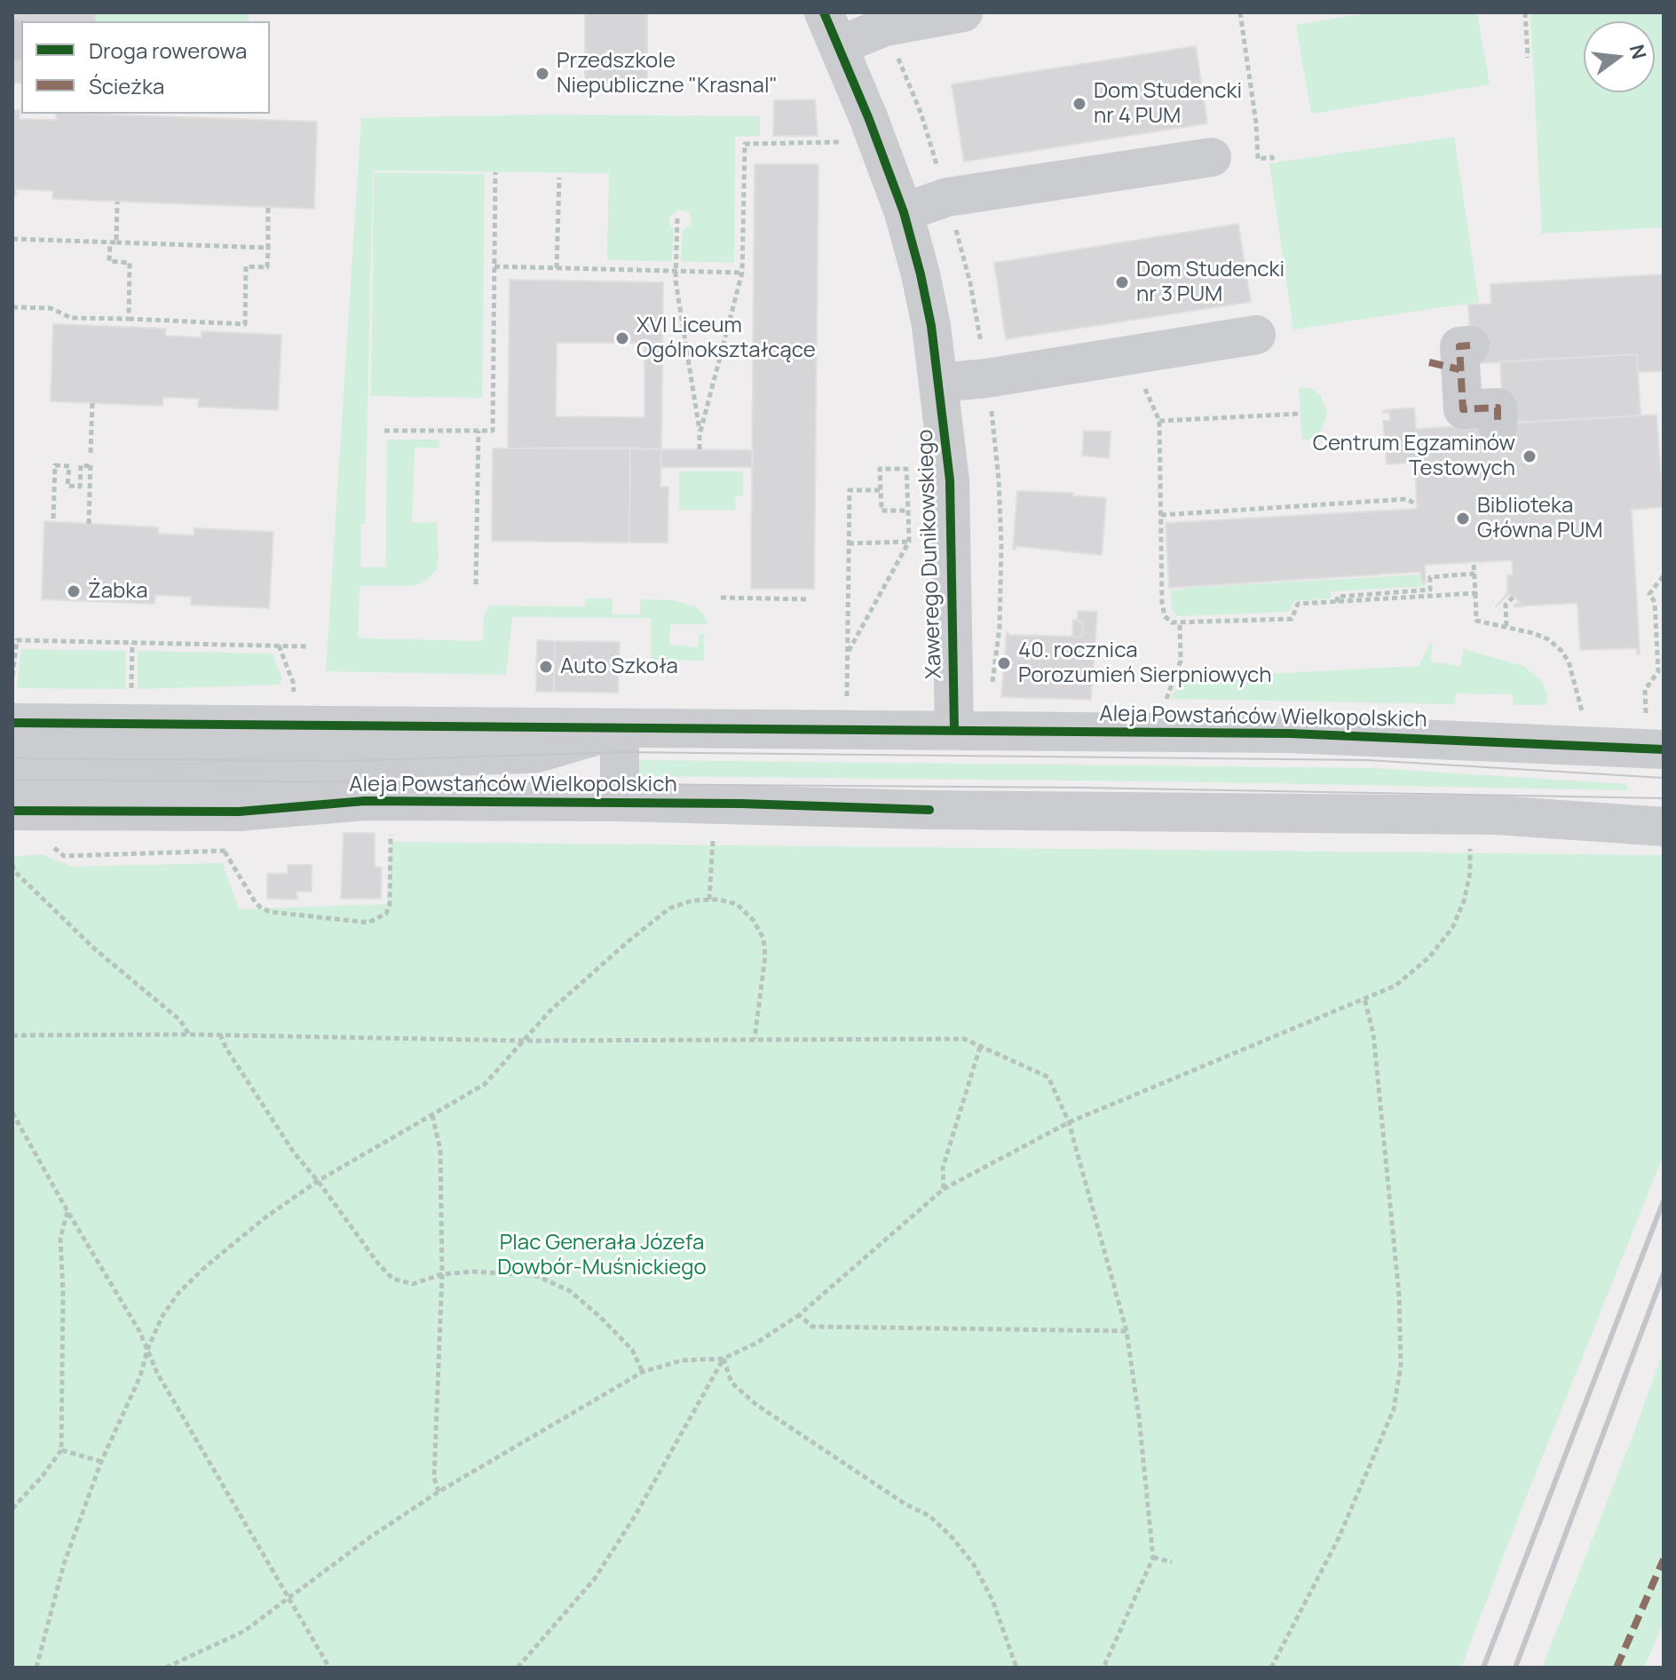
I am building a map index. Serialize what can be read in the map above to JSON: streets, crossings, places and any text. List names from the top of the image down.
{
  "streets": {
    "street": ["Xawerego Dunikowskiego", "Aleja Powstańców Wielkopolskich"]
  },
  "crossings": [
    ["Xawerego Dunikowskiego", "Aleja Powstańców Wielkopolskich"]
  ],
  "parks": ["Plac Generała Józefa Dowbór-Muśnickiego"],
  "places": [
    "Przedszkole Niepubliczne \"Krasnal\"",
    "Dom Studencki nr 4 PUM",
    "Dom Studencki nr 3 PUM",
    "XVI Liceum Ogólnokształcące",
    "Centrum Egzaminów Testowych",
    "Biblioteka Główna PUM",
    "Żabka",
    "40. rocznica Porozumień Sierpniowych",
    "Auto Szkoła"
  ],
  "legend": ["Droga rowerowa", "Ścieżka"],
  "north": "right"
}
